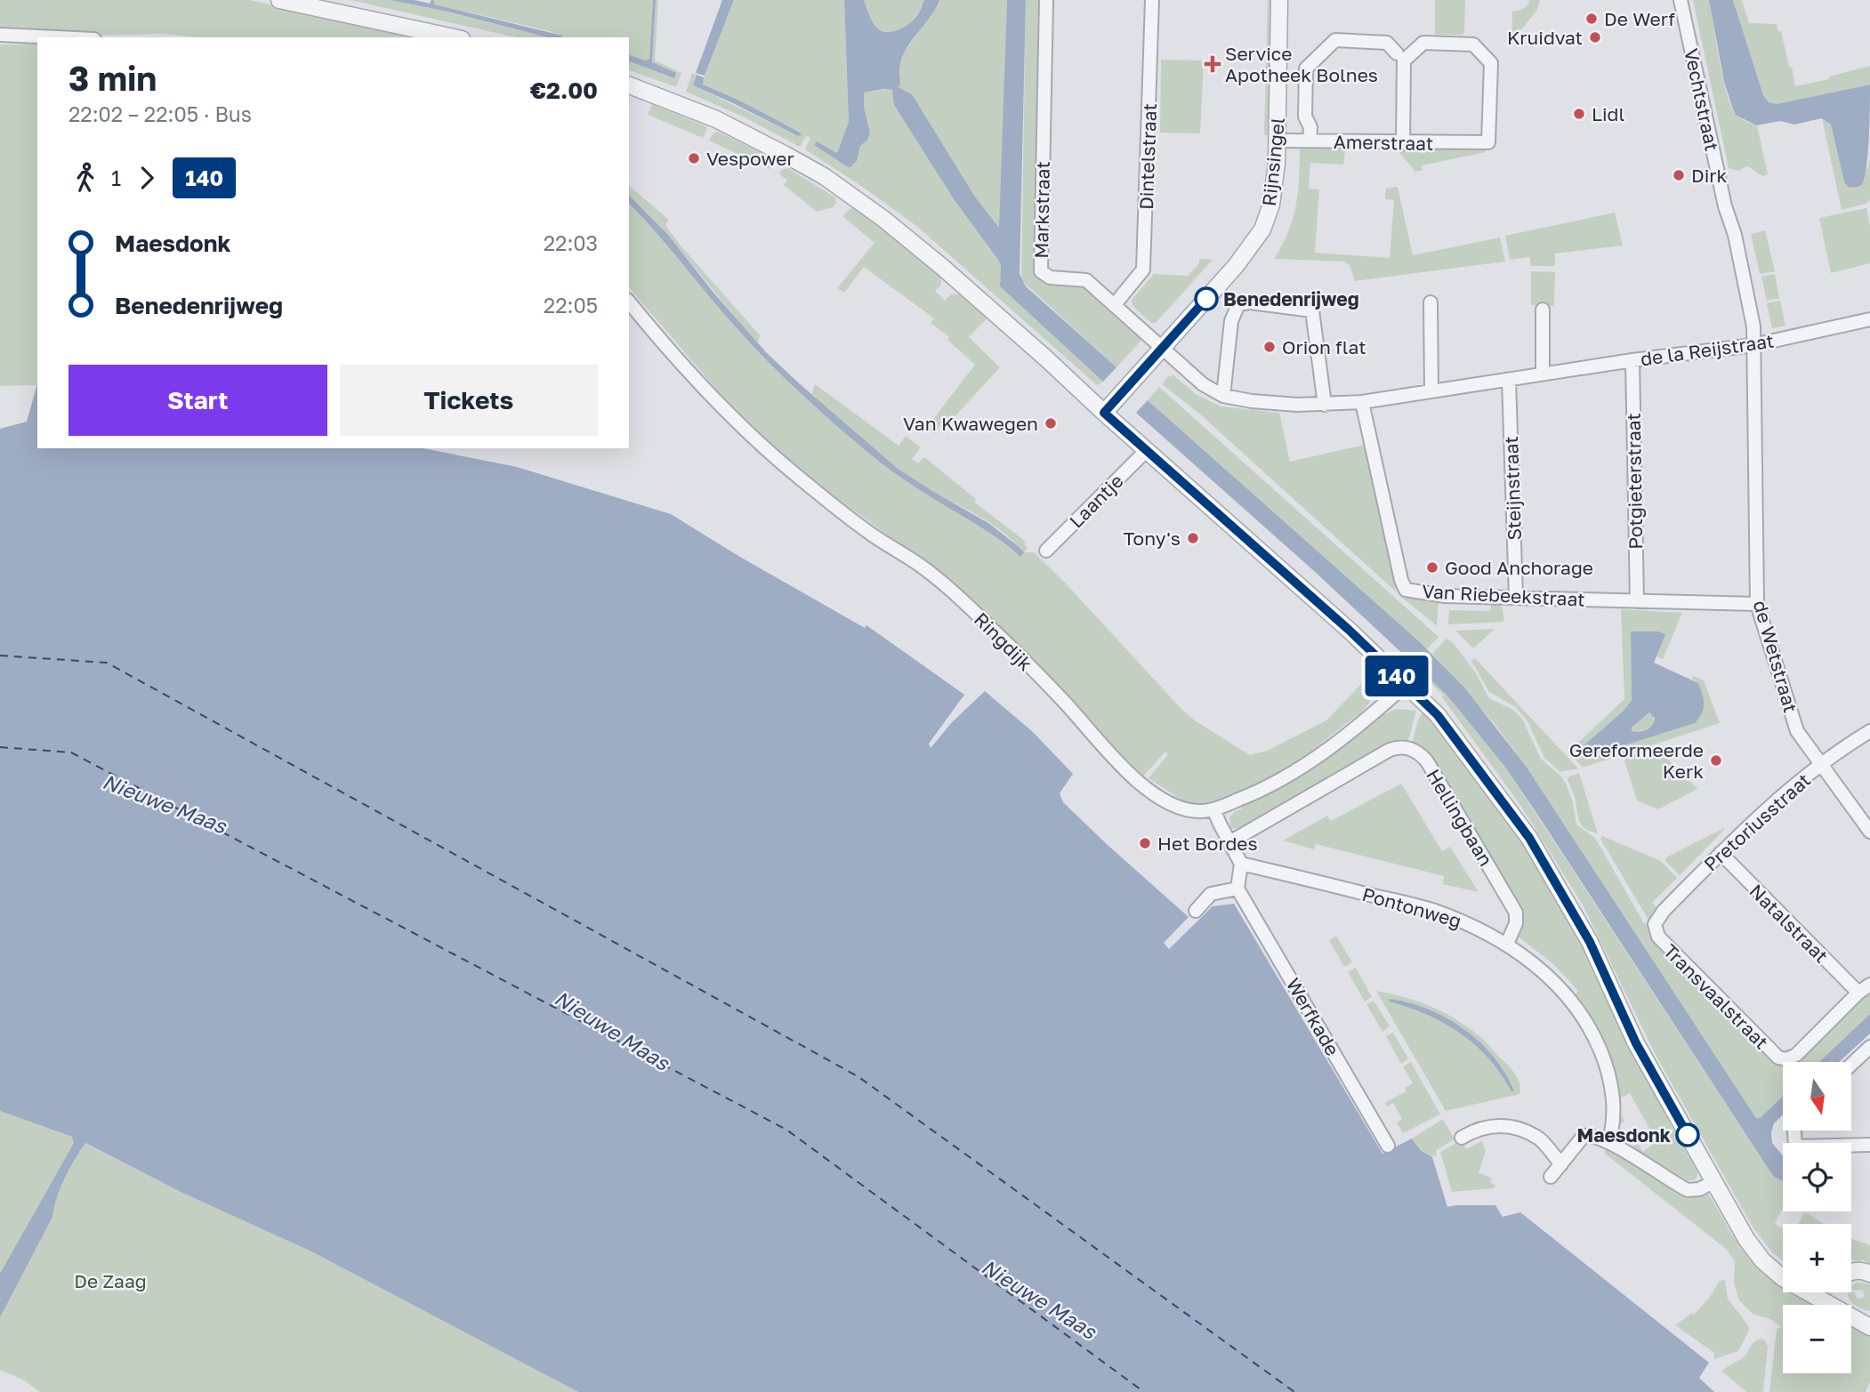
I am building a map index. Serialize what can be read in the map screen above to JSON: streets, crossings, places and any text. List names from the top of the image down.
{
  "streets": {
    "street": [
      "Vechtstraat",
      "Amerstraat",
      "Dintelstraat",
      "Rijnsingel",
      "Markstraat",
      "de la Reijstraat",
      "Potgieterstraat",
      "Steijnstraat",
      "Laantje",
      "Van Riebeekstraat",
      "Ringdijk",
      "de Wetstraat",
      "Hellingbaan",
      "Pretoriusstraat",
      "Pontonweg",
      "Natalstraat",
      "Transvaalstraat",
      "Werfkade"
    ]
  },
  "crossings": [
    ["Vechtstraat", "de la Reijstraat"],
    ["Vechtstraat", "de Wetstraat"],
    ["Amerstraat", "Rijnsingel"],
    ["Dintelstraat", "Markstraat"],
    ["Rijnsingel", "Markstraat"],
    ["Rijnsingel", "de la Reijstraat"],
    ["Markstraat", "de la Reijstraat"],
    ["de la Reijstraat", "Potgieterstraat"],
    ["de la Reijstraat", "Steijnstraat"],
    ["de la Reijstraat", "Van Riebeekstraat"],
    ["de la Reijstraat", "de Wetstraat"],
    ["Potgieterstraat", "Van Riebeekstraat"],
    ["Steijnstraat", "Van Riebeekstraat"],
    ["Van Riebeekstraat", "de Wetstraat"],
    ["de Wetstraat", "Pretoriusstraat"],
    ["Hellingbaan", "Pontonweg"],
    ["Pretoriusstraat", "Natalstraat"],
    ["Pretoriusstraat", "Transvaalstraat"],
    ["Natalstraat", "Transvaalstraat"]
  ],
  "water": ["Nieuwe Maas"],
  "parks": ["De Zaag"],
  "places": {
    "other": [
      "De Werf",
      "Kruidvat",
      "Lidl",
      "Vespower",
      "Dirk",
      "Benedenrijweg",
      "Orion flat",
      "Van Kwawegen",
      "Tony's",
      "Good Anchorage",
      "Gereformeerde Kerk",
      "Het Bordes",
      "Maesdonk"
    ],
    "health": ["Service Apotheek Bolnes"]
  },
  "lines": ["bus line 140"],
  "north": "bottom",
  "page": {
    "on_map": "140",
    "heading": ["3 min", "22:02 – 22:05 · Bus", "€2.00"],
    "legs": ["1", "140"],
    "list": [
      {
        "name": "Maesdonk",
        "value": "22:03"
      },
      {
        "name": "Benedenrijweg",
        "value": "22:05"
      }
    ],
    "buttons": ["Start", "Tickets"],
    "map_buttons": ["+", "−"]
  }
}
